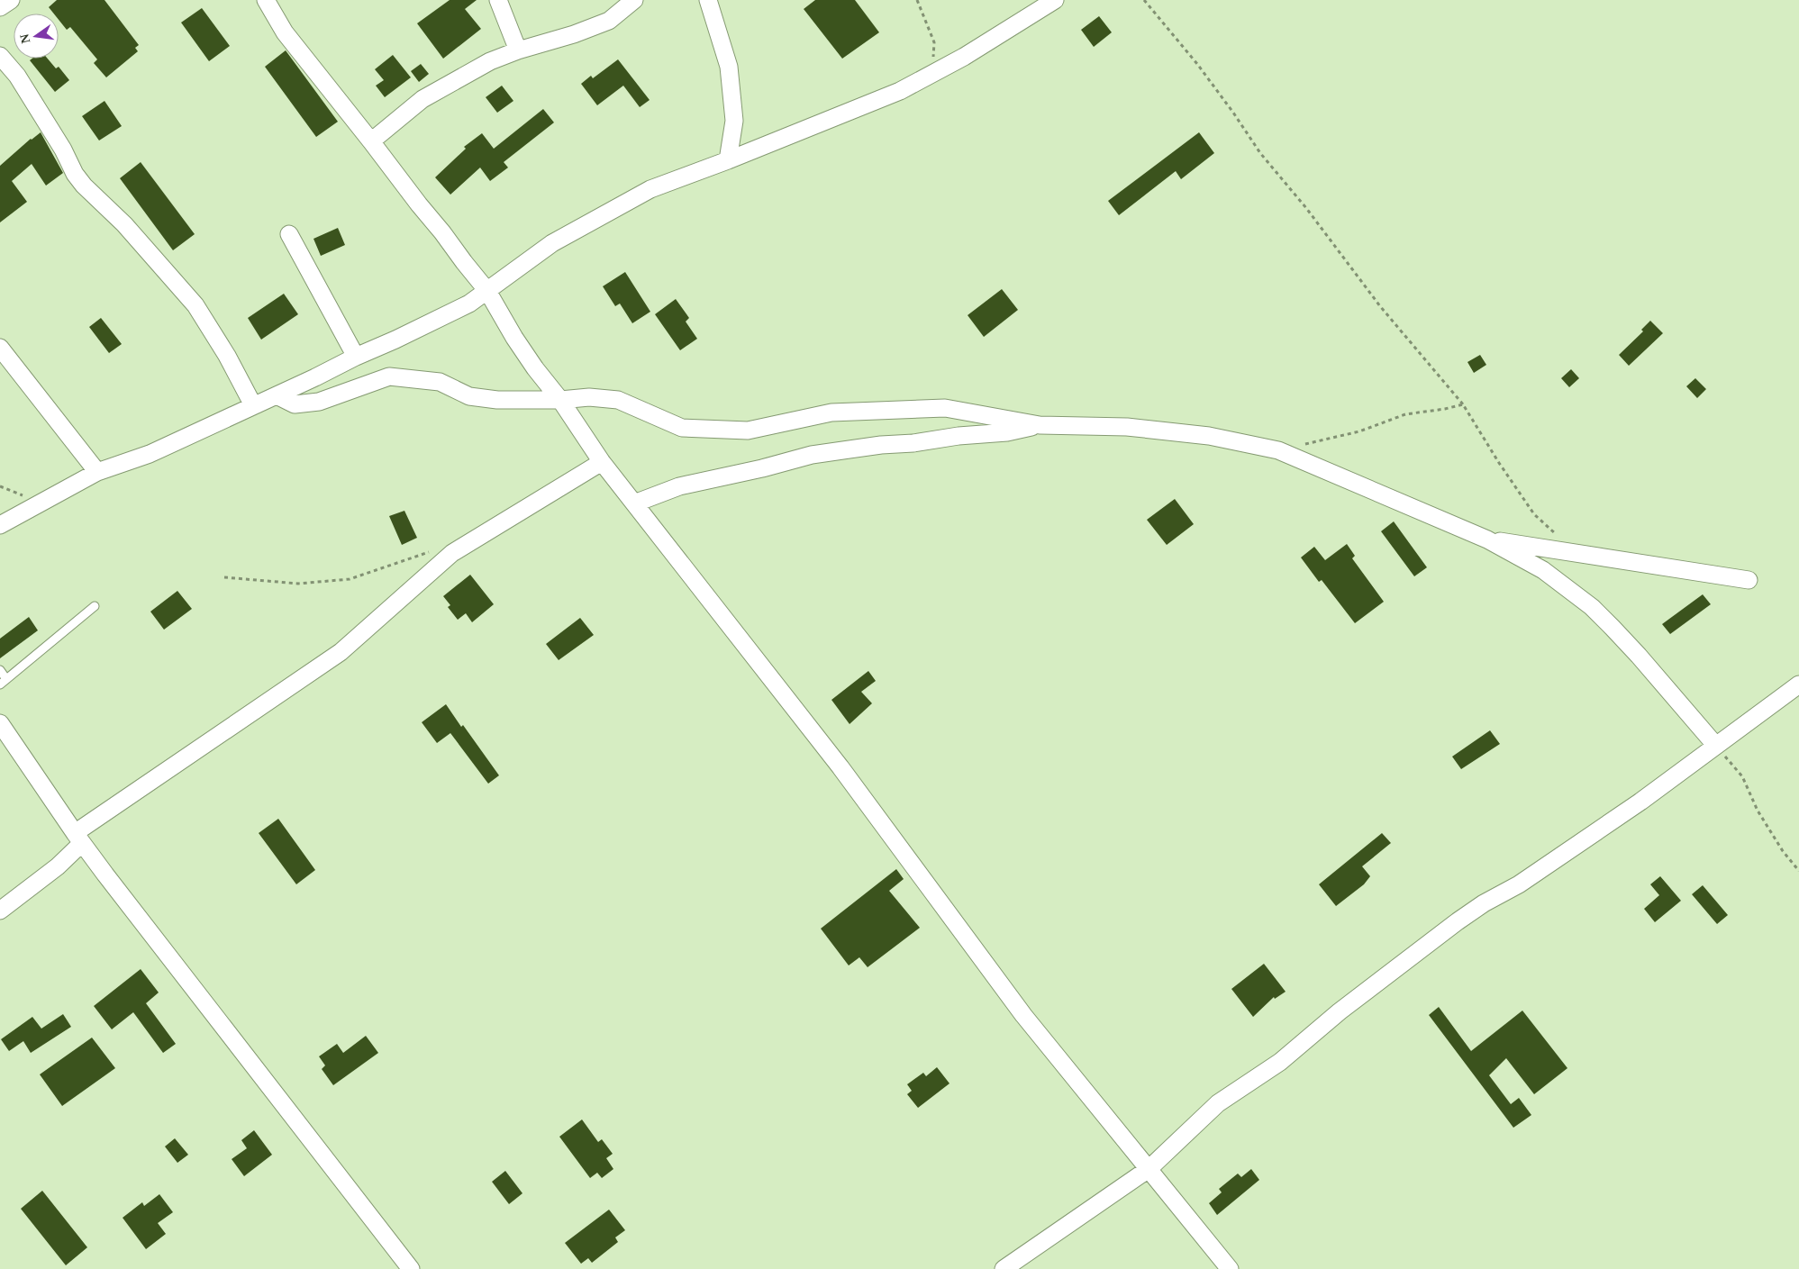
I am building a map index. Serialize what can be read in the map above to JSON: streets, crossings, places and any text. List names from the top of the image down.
{
  "north": "left"
}
